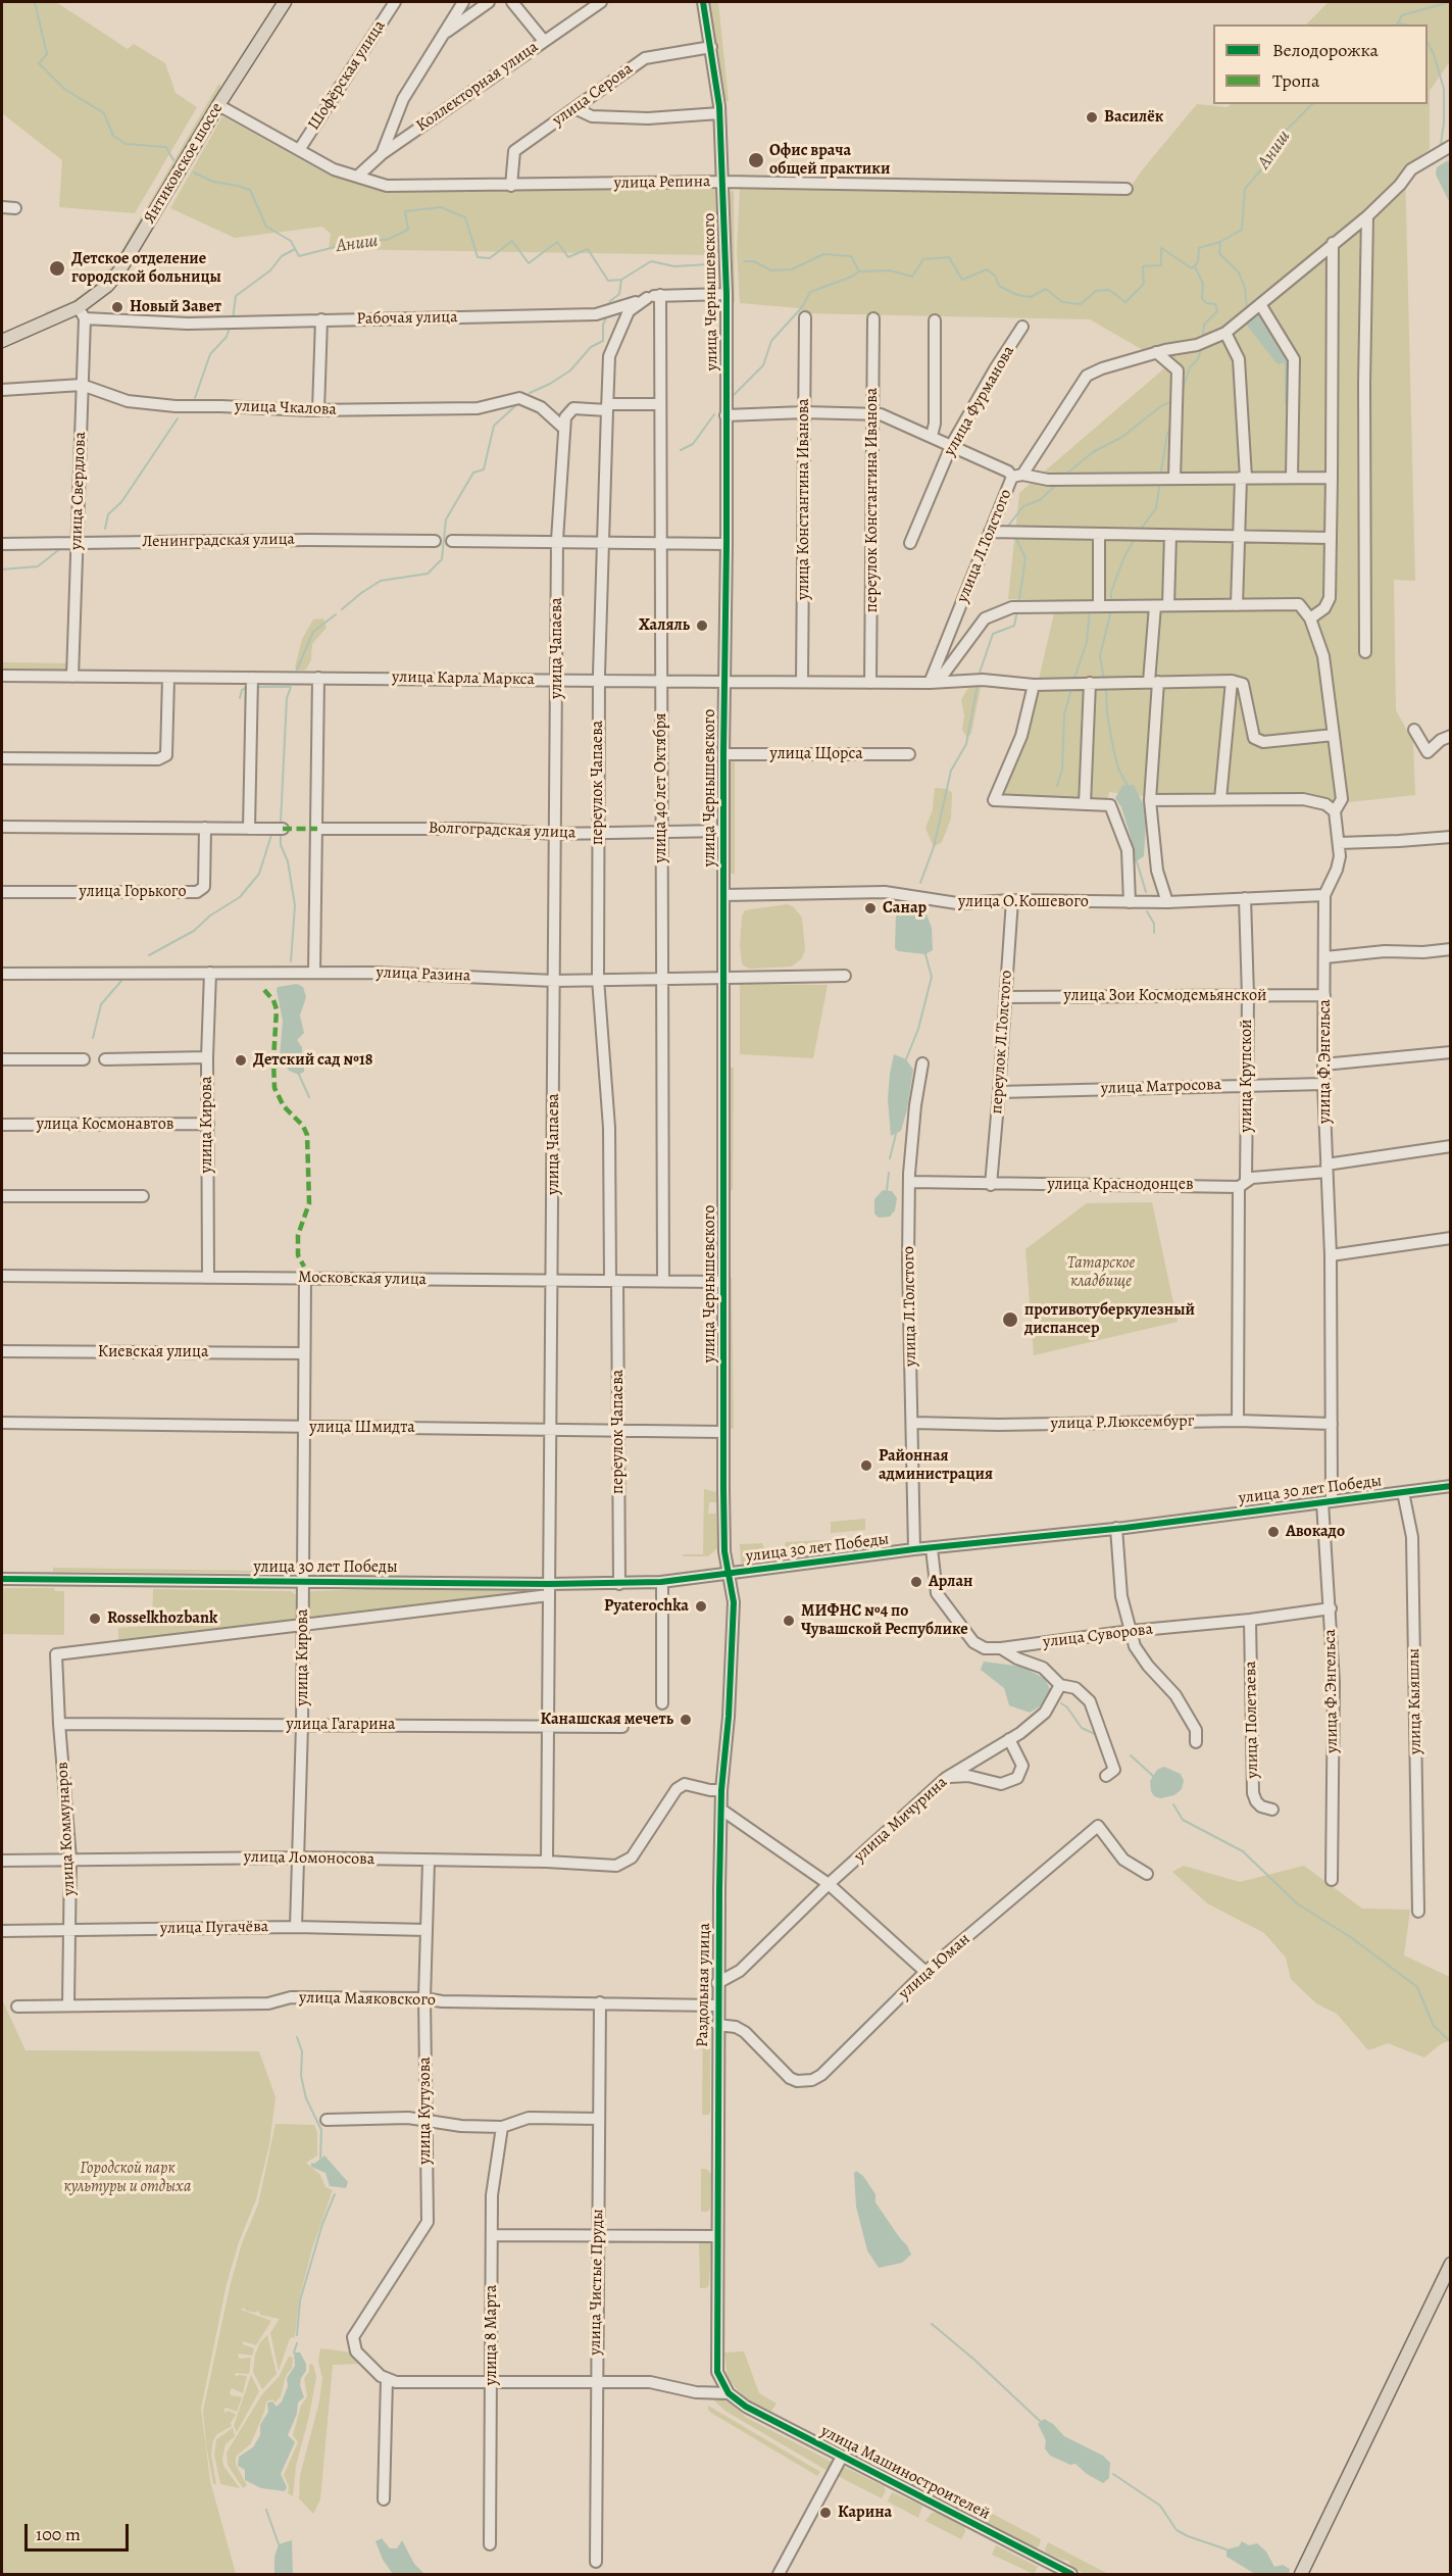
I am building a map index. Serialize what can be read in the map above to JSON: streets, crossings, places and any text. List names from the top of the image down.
{
  "streets": {
    "main road": ["Янтиковское шоссе"],
    "street": [
      "Шофёрская улица",
      "Коллекторная улица",
      "улица Серова",
      "улица Репина",
      "улица Чернышевского",
      "Рабочая улица",
      "улица Фурманова",
      "улица Чкалова",
      "улица Свердлова",
      "улица Константина Иванова",
      "переулок Константина Иванова",
      "Ленинградская улица",
      "улица Л.Толстого",
      "улица Чапаева",
      "улица Карла Маркса",
      "улица Щорса",
      "переулок Чапаева",
      "улица 40 лет Октября",
      "Волгоградская улица",
      "улица Горького",
      "улица О.Кошевого",
      "улица Разина",
      "улица Зои Космодемьянской",
      "переулок Л.Толстого",
      "улица Ф.Энгельса",
      "улица Крупской",
      "улица Матросова",
      "улица Космонавтов",
      "улица Кирова",
      "улица Краснодонцев",
      "Московская улица",
      "Киевская улица",
      "улица Р.Люксембург",
      "улица Шмидта",
      "улица 30 лет Победы",
      "улица Суворова",
      "улица Кыяшлы",
      "улица Полетаева",
      "улица Гагарина",
      "улица Мичурина",
      "улица Коммунаров",
      "улица Ломоносова",
      "улица Пугачёва",
      "улица Юман",
      "Раздольная улица",
      "улица Маяковского",
      "улица Кутузова",
      "улица Чистые Пруды",
      "улица 8 Марта",
      "улица Машиностроителей"
    ]
  },
  "crossings": [
    ["Шофёрская улица", "улица Репина"],
    ["Коллекторная улица", "улица Репина"],
    ["улица Серова", "улица Репина"],
    ["улица Серова", "улица Чернышевского"],
    ["Янтиковское шоссе", "улица Репина"],
    ["Янтиковское шоссе", "Рабочая улица"],
    ["Янтиковское шоссе", "улица Свердлова"],
    ["улица Репина", "улица Чернышевского"],
    ["улица Чернышевского", "Рабочая улица"],
    ["улица Чернышевского", "улица Карла Маркса"],
    ["улица Чернышевского", "улица Щорса"],
    ["улица Чернышевского", "Волгоградская улица"],
    ["улица Чернышевского", "улица О.Кошевого"],
    ["улица Чернышевского", "улица Разина"],
    ["улица Чернышевского", "Московская улица"],
    ["улица Чернышевского", "улица Шмидта"],
    ["улица Чернышевского", "улица 30 лет Победы"],
    ["улица Чернышевского", "Раздольная улица"],
    ["Рабочая улица", "улица Свердлова"],
    ["Рабочая улица", "переулок Чапаева"],
    ["Рабочая улица", "улица 40 лет Октября"],
    ["улица Чкалова", "улица Свердлова"],
    ["улица Чкалова", "улица Чапаева"],
    ["улица Свердлова", "Ленинградская улица"],
    ["улица Свердлова", "улица Карла Маркса"],
    ["улица Константина Иванова", "улица Карла Маркса"],
    ["переулок Константина Иванова", "улица Карла Маркса"],
    ["улица Л.Толстого", "улица Карла Маркса"],
    ["улица Л.Толстого", "улица Краснодонцев"],
    ["улица Л.Толстого", "улица Р.Люксембург"],
    ["улица Л.Толстого", "улица 30 лет Победы"],
    ["улица Чапаева", "улица Карла Маркса"],
    ["улица Чапаева", "Волгоградская улица"],
    ["улица Чапаева", "улица Разина"],
    ["улица Чапаева", "Московская улица"],
    ["улица Чапаева", "улица Шмидта"],
    ["улица Чапаева", "улица 30 лет Победы"],
    ["улица Чапаева", "улица Гагарина"],
    ["улица Чапаева", "улица Ломоносова"],
    ["улица Карла Маркса", "переулок Чапаева"],
    ["улица Карла Маркса", "улица 40 лет Октября"],
    ["переулок Чапаева", "Волгоградская улица"],
    ["переулок Чапаева", "улица Разина"],
    ["переулок Чапаева", "Московская улица"],
    ["переулок Чапаева", "улица Шмидта"],
    ["переулок Чапаева", "улица 30 лет Победы"],
    ["улица 40 лет Октября", "Волгоградская улица"],
    ["улица 40 лет Октября", "улица Разина"],
    ["улица 40 лет Октября", "Московская улица"],
    ["улица О.Кошевого", "переулок Л.Толстого"],
    ["улица О.Кошевого", "улица Ф.Энгельса"],
    ["улица О.Кошевого", "улица Крупской"],
    ["улица Разина", "улица Кирова"],
    ["улица Зои Космодемьянской", "переулок Л.Толстого"],
    ["улица Зои Космодемьянской", "улица Ф.Энгельса"],
    ["улица Зои Космодемьянской", "улица Крупской"],
    ["переулок Л.Толстого", "улица Матросова"],
    ["переулок Л.Толстого", "улица Краснодонцев"],
    ["улица Ф.Энгельса", "улица Матросова"],
    ["улица Ф.Энгельса", "улица Краснодонцев"],
    ["улица Ф.Энгельса", "улица Р.Люксембург"],
    ["улица Ф.Энгельса", "улица 30 лет Победы"],
    ["улица Ф.Энгельса", "улица Суворова"],
    ["улица Крупской", "улица Матросова"],
    ["улица Крупской", "улица Краснодонцев"],
    ["улица Крупской", "улица Р.Люксембург"],
    ["улица Космонавтов", "улица Кирова"],
    ["улица Кирова", "Московская улица"],
    ["улица Кирова", "Киевская улица"],
    ["улица Кирова", "улица Шмидта"],
    ["улица Кирова", "улица 30 лет Победы"],
    ["улица Кирова", "улица Гагарина"],
    ["улица Кирова", "улица Ломоносова"],
    ["улица Кирова", "улица Пугачёва"],
    ["улица 30 лет Победы", "улица Суворова"],
    ["улица 30 лет Победы", "улица Кыяшлы"],
    ["улица 30 лет Победы", "улица Коммунаров"],
    ["улица 30 лет Победы", "Раздольная улица"],
    ["улица Суворова", "улица Полетаева"],
    ["улица Гагарина", "улица Коммунаров"],
    ["улица Мичурина", "Раздольная улица"],
    ["улица Коммунаров", "улица Ломоносова"],
    ["улица Коммунаров", "улица Пугачёва"],
    ["улица Коммунаров", "улица Маяковского"],
    ["улица Ломоносова", "Раздольная улица"],
    ["улица Ломоносова", "улица Кутузова"],
    ["улица Пугачёва", "улица Кутузова"],
    ["улица Юман", "Раздольная улица"],
    ["Раздольная улица", "улица Маяковского"],
    ["Раздольная улица", "улица Машиностроителей"],
    ["улица Маяковского", "улица Кутузова"],
    ["улица Маяковского", "улица Чистые Пруды"]
  ],
  "water": ["Аниш"],
  "parks": ["Татарское кладбище", "Городской парк культуры и отдыха"],
  "places": [
    "Василёк",
    "Офис врача общей практики",
    "Детское отделение городской больницы",
    "Новый Завет",
    "Халяль",
    "Санар",
    "Детский сад №18",
    "противотуберкулезный диспансер",
    "Районная администрация",
    "Авокадо",
    "Арлан",
    "Pyaterochka",
    "Rosselkhozbank",
    "МИФНС №4 по Чувашской Республике",
    "Канашская мечеть",
    "Карина"
  ],
  "legend": ["Велодорожка", "Тропа"],
  "scale_bar": "100 m"
}
